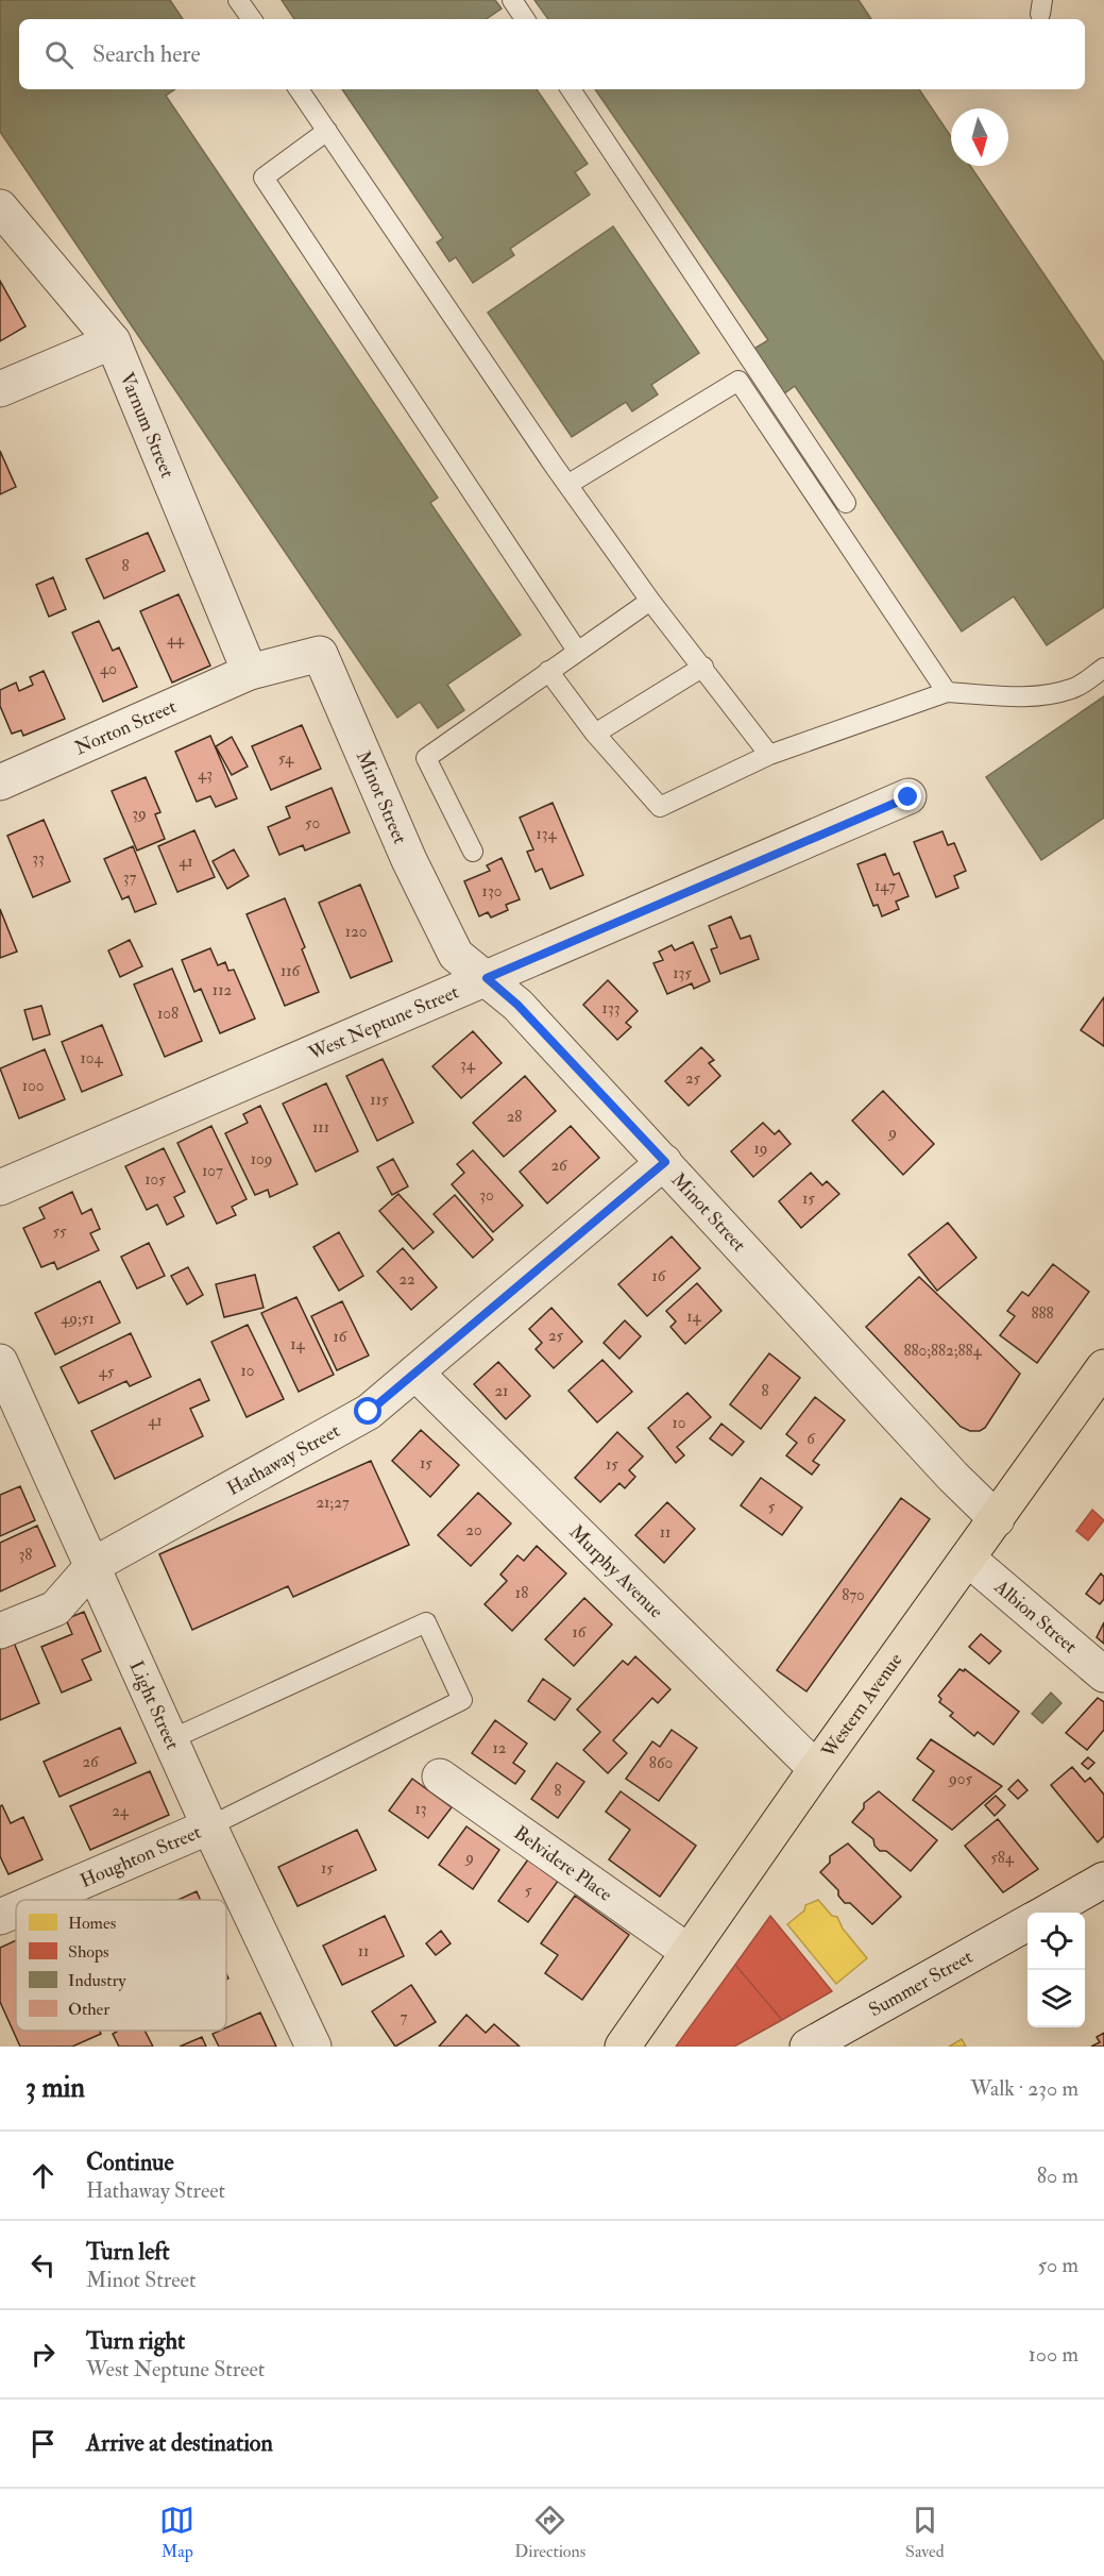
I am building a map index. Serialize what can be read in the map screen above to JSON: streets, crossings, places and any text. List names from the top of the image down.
{
  "streets": {
    "main road": ["Western Avenue"],
    "street": [
      "Varnum Street",
      "Norton Street",
      "Minot Street",
      "West Neptune Street",
      "Hathaway Street",
      "Murphy Avenue",
      "Albion Street",
      "Light Street",
      "Houghton Street",
      "Belvidere Place",
      "Summer Street"
    ]
  },
  "crossings": [
    ["Varnum Street", "Norton Street"],
    ["Varnum Street", "Minot Street"],
    ["Norton Street", "Minot Street"],
    ["Minot Street", "West Neptune Street"],
    ["Minot Street", "Hathaway Street"],
    ["Minot Street", "Western Avenue"],
    ["Hathaway Street", "Murphy Avenue"],
    ["Hathaway Street", "Light Street"],
    ["Murphy Avenue", "Western Avenue"],
    ["Albion Street", "Western Avenue"],
    ["Light Street", "Houghton Street"],
    ["Western Avenue", "Belvidere Place"]
  ],
  "house_numbers": [
    "8",
    "44",
    "40",
    "54",
    "43",
    "39",
    "50",
    "134",
    "33",
    "41",
    "37",
    "147",
    "130",
    "120",
    "116",
    "135",
    "112",
    "133",
    "108",
    "104",
    "34",
    "25",
    "100",
    "115",
    "28",
    "111",
    "9",
    "19",
    "109",
    "26",
    "107",
    "105",
    "30",
    "15",
    "55",
    "16",
    "22",
    "888",
    "14",
    "49;51",
    "25",
    "16",
    "14",
    "880;882;884",
    "10",
    "45",
    "21",
    "8",
    "41",
    "10",
    "6",
    "15",
    "15",
    "21;27",
    "5",
    "20",
    "11",
    "38",
    "18",
    "870",
    "16",
    "12",
    "26",
    "860",
    "905",
    "8",
    "13",
    "24",
    "9",
    "584",
    "15",
    "5",
    "11",
    "7"
  ],
  "legend": [
    "Homes",
    "Shops",
    "Industry",
    "Other"
  ],
  "north": "bottom",
  "page": {
    "search": "Search here",
    "heading": ["3 min", "Walk · 230 m"],
    "list": [
      ["Continue", "Hathaway Street", "80 m"],
      ["Turn left", "Minot Street", "50 m"],
      ["Turn right", "West Neptune Street", "100 m"],
      "Arrive at destination"
    ],
    "nav": ["Map", "Directions", "Saved"]
  }
}
